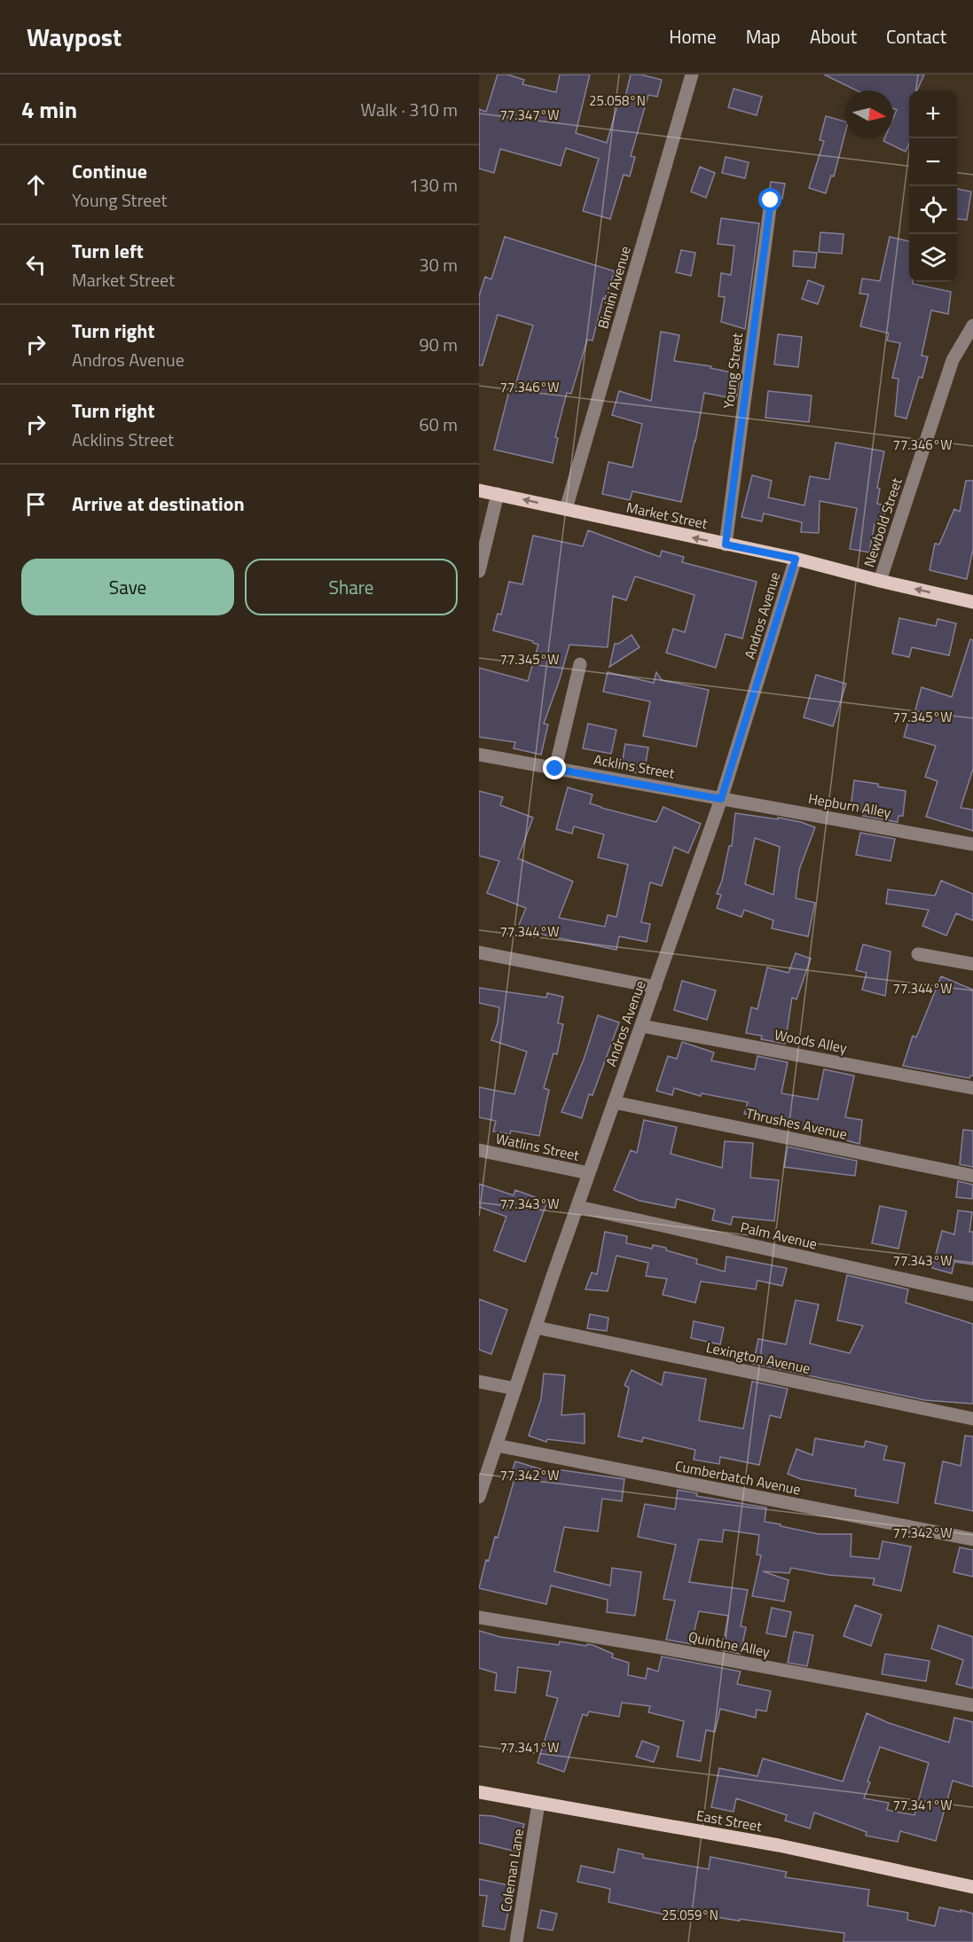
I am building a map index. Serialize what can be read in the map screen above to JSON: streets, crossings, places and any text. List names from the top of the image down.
{
  "streets": {
    "main road": ["Market Street", "East Street"],
    "street": [
      "Bimini Avenue",
      "Young Street",
      "Newbold Street",
      "Andros Avenue",
      "Acklins Street",
      "Hepburn Alley",
      "Woods Alley",
      "Thrushes Avenue",
      "Watlins Street",
      "Palm Avenue",
      "Lexington Avenue",
      "Cumberbatch Avenue",
      "Quintine Alley",
      "Coleman Lane"
    ]
  },
  "crossings": [
    ["Bimini Avenue", "Market Street"],
    ["Young Street", "Market Street"],
    ["Market Street", "Newbold Street"],
    ["Market Street", "Andros Avenue"],
    ["Andros Avenue", "Acklins Street"],
    ["Andros Avenue", "Hepburn Alley"],
    ["Andros Avenue", "Woods Alley"],
    ["Andros Avenue", "Thrushes Avenue"],
    ["Andros Avenue", "Watlins Street"],
    ["Andros Avenue", "Palm Avenue"],
    ["Andros Avenue", "Lexington Avenue"],
    ["Andros Avenue", "Cumberbatch Avenue"],
    ["Acklins Street", "Hepburn Alley"],
    ["East Street", "Coleman Lane"]
  ],
  "one_way": ["Market Street"],
  "north": "right",
  "page": {
    "header": "Waypost",
    "nav": [
      "Home",
      "Map",
      "About",
      "Contact"
    ],
    "heading": ["4 min", "Walk · 310 m"],
    "map_buttons": ["+", "−"],
    "list": [
      ["Continue", "Young Street", "130 m"],
      ["Turn left", "Market Street", "30 m"],
      ["Turn right", "Andros Avenue", "90 m"],
      ["Turn right", "Acklins Street", "60 m"],
      "Arrive at destination"
    ],
    "buttons": ["Save", "Share"]
  },
  "coordinates": [
    "25.058°N",
    "77.347°W",
    "77.346°W",
    "77.345°W",
    "77.344°W",
    "77.343°W",
    "77.342°W",
    "77.341°W",
    "25.059°N"
  ]
}
